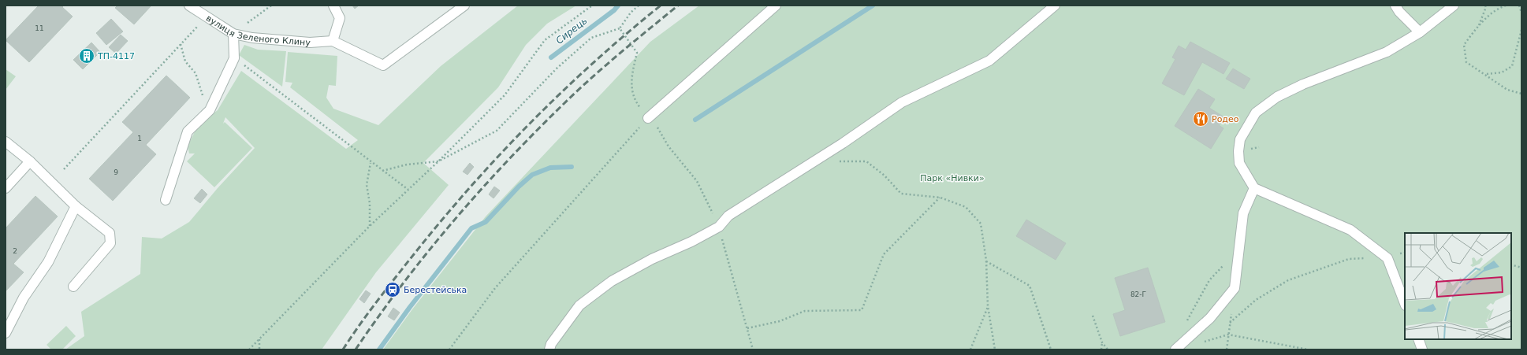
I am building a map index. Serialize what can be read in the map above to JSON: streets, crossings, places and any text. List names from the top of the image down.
{
  "streets": {
    "street": ["вулиця Зеленого Клину"]
  },
  "water": ["Сирець"],
  "parks": ["Парк «Нивки»"],
  "places": {
    "building": ["ТП-4117"],
    "restaurant": ["Родео"],
    "station": ["Берестейська"]
  },
  "house_numbers": [
    "11",
    "1",
    "9",
    "2",
    "82-Г"
  ]
}
